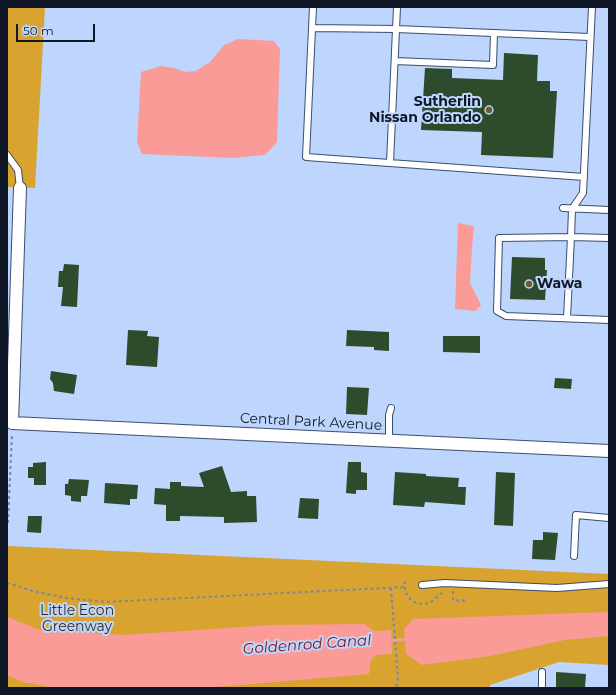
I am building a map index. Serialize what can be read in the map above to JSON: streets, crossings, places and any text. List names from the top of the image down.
{
  "streets": {
    "street": ["Central Park Avenue"]
  },
  "water": ["Goldenrod Canal"],
  "parks": ["Little Econ Greenway"],
  "places": ["Sutherlin Nissan Orlando", "Wawa"],
  "scale_bar": "50 m"
}
